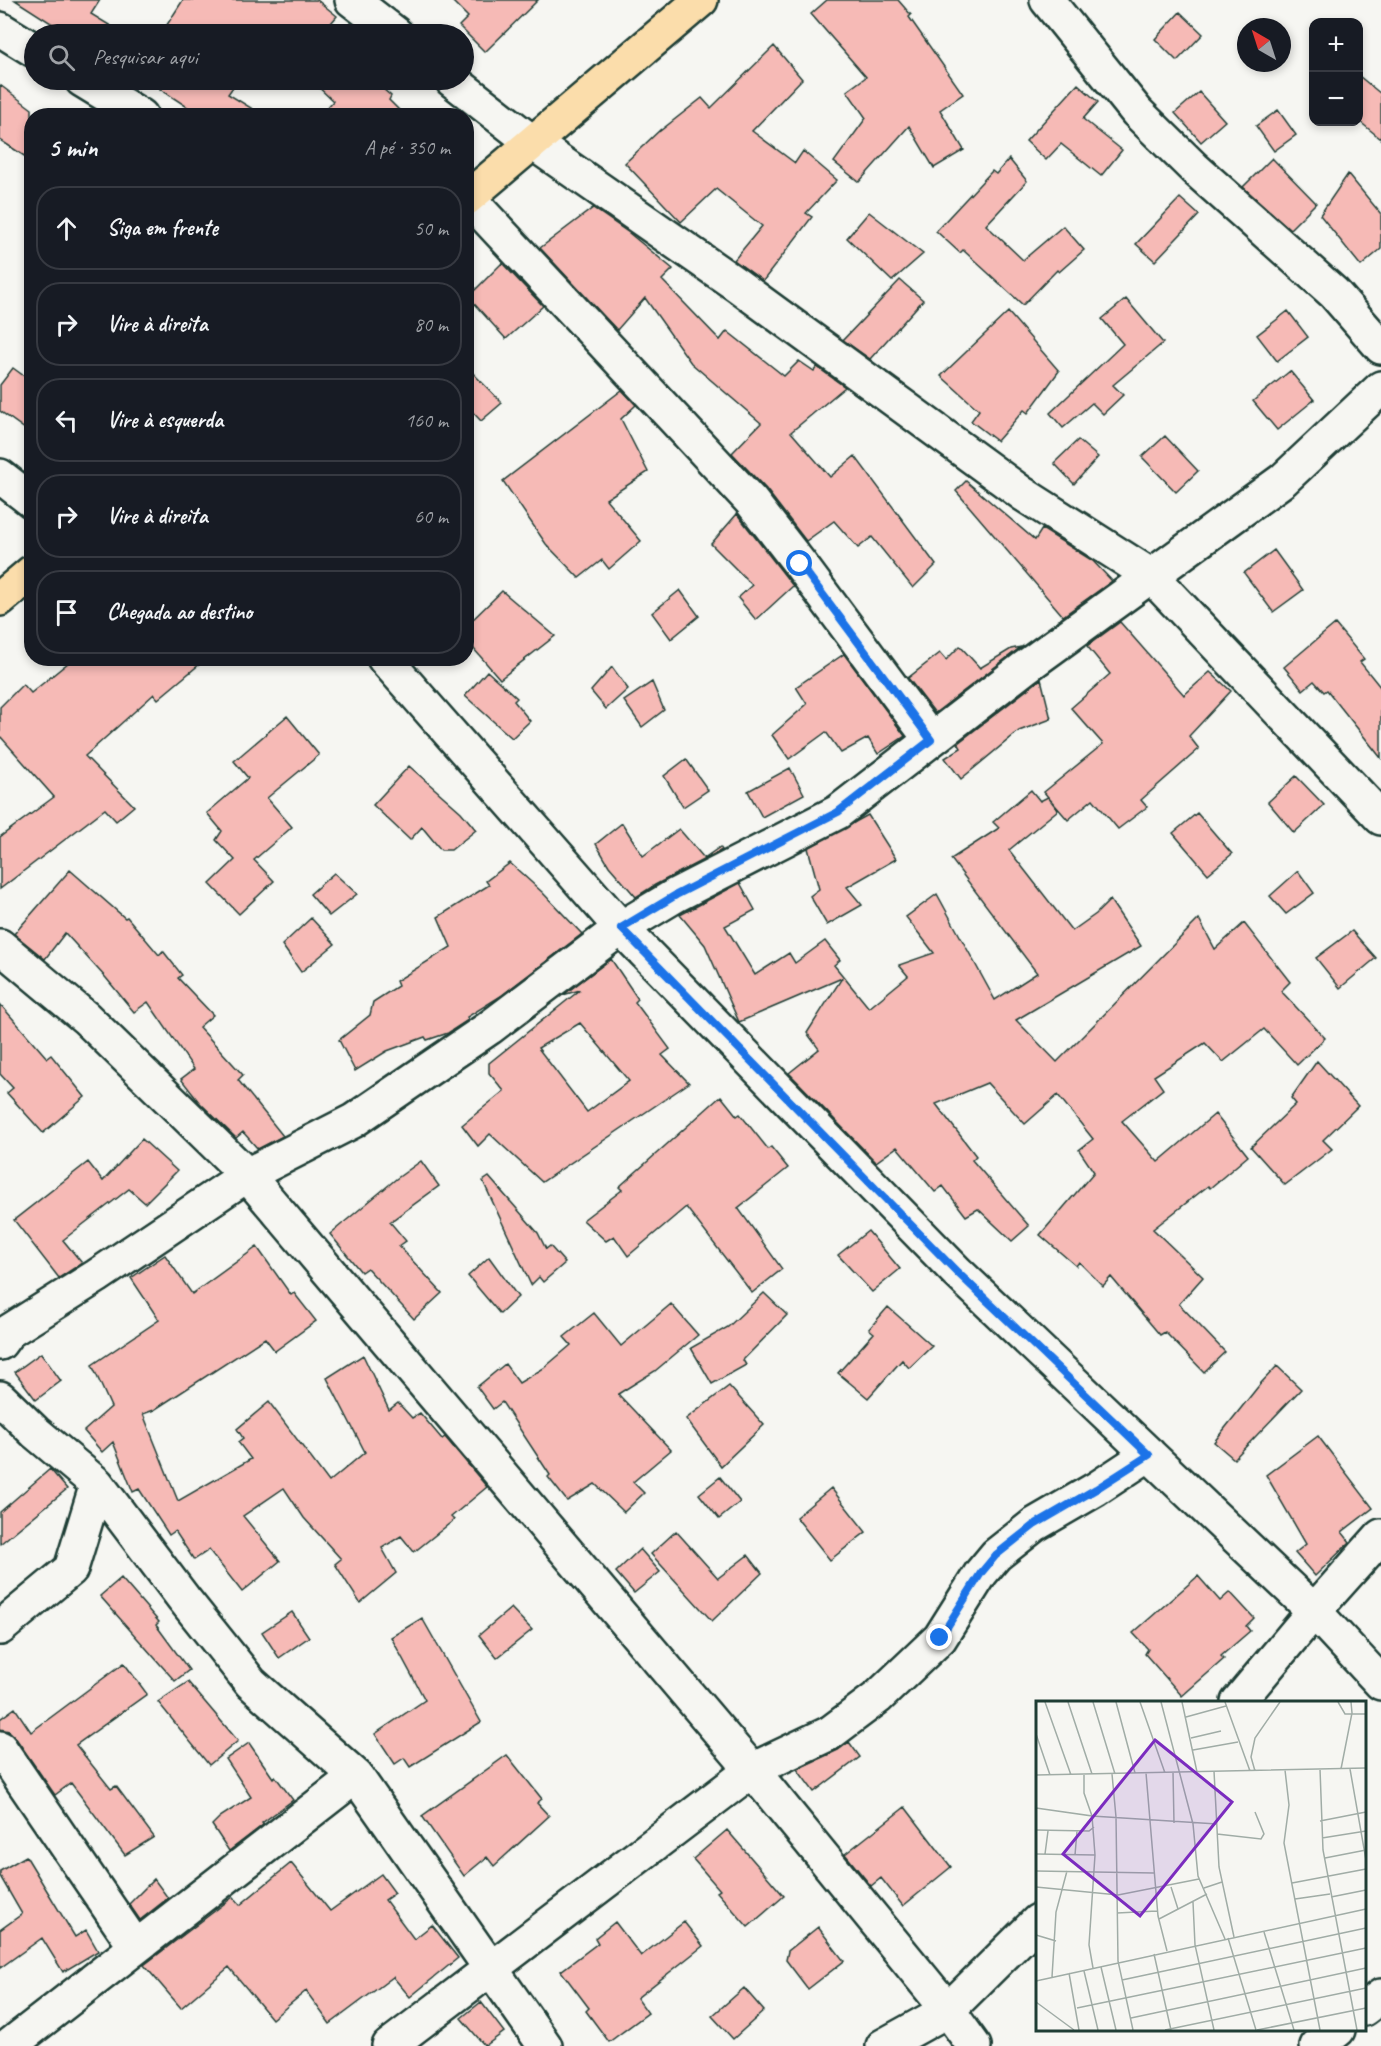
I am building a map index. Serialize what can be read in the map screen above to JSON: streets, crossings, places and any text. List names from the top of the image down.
{
  "north": "top left",
  "page": {
    "map_buttons": ["+", "−"],
    "search": "Pesquisar aqui",
    "heading": ["5 min", "A pé · 350 m"],
    "list": [
      ["Siga em frente", "50 m"],
      ["Vire à direita", "80 m"],
      ["Vire à esquerda", "160 m"],
      ["Vire à direita", "60 m"],
      "Chegada ao destino"
    ]
  }
}
